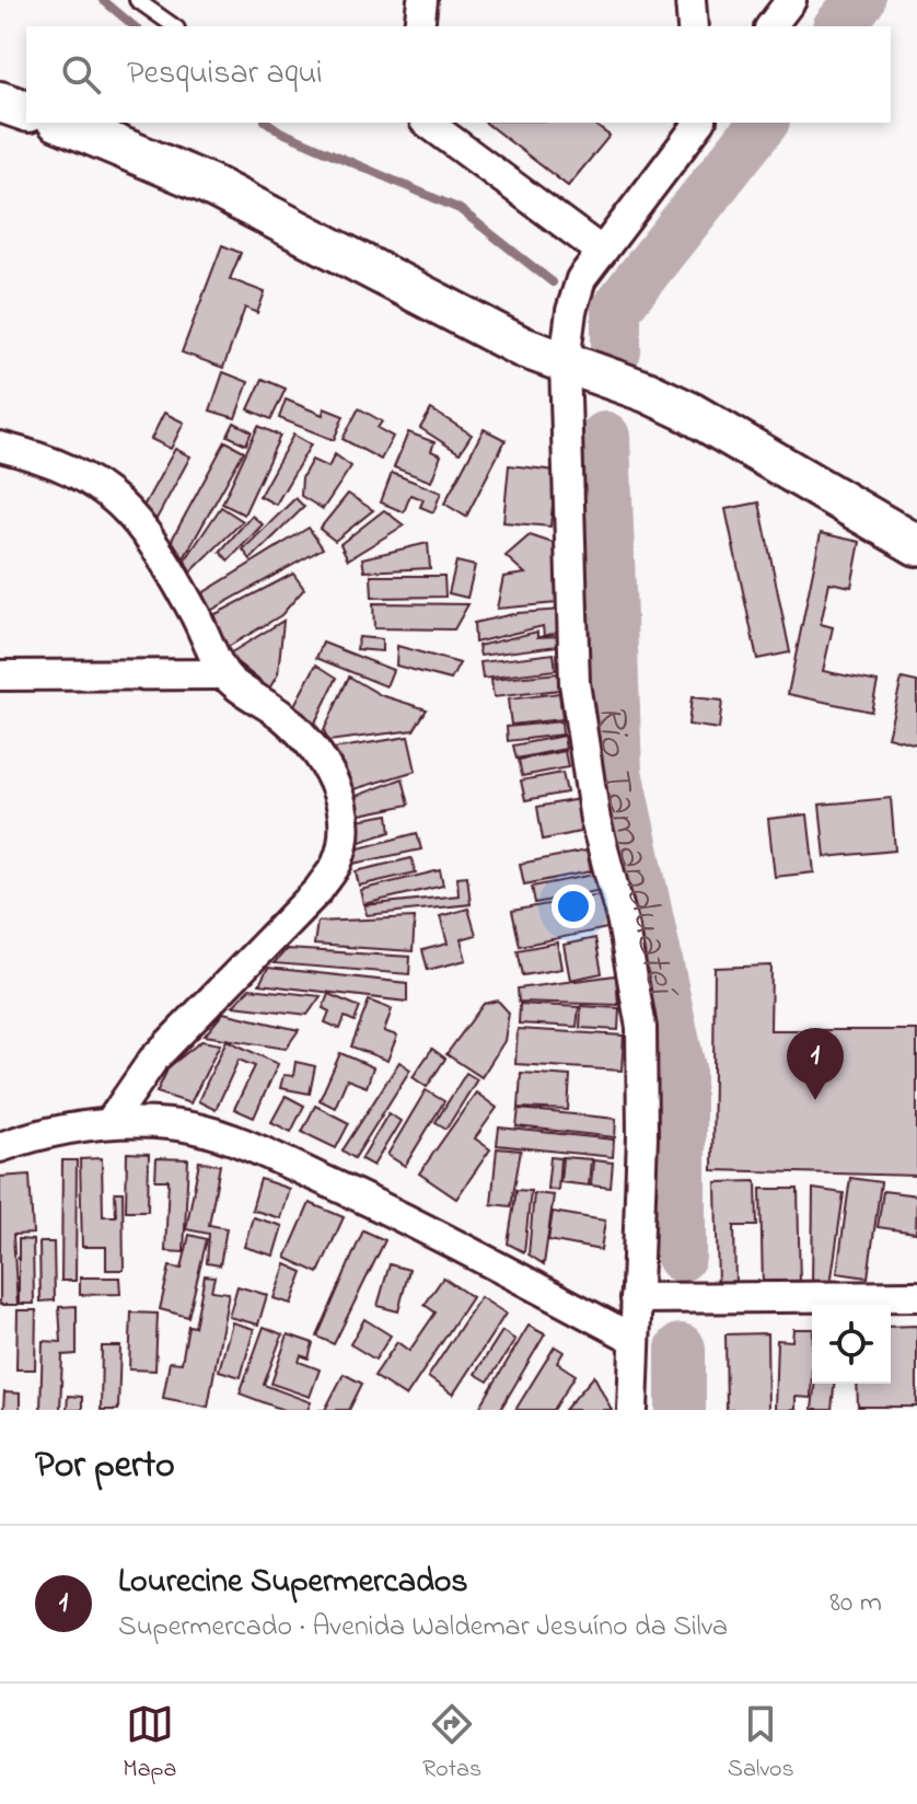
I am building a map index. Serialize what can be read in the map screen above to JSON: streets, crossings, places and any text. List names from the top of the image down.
{
  "water": ["Rio Tamanduateí"],
  "page": {
    "search": "Pesquisar aqui",
    "pins": "1",
    "heading": "Por perto",
    "list": [
      {
        "mark": "1",
        "name": "Lourecine Supermercados",
        "note": "Supermercado · Avenida Waldemar Jesuíno da Silva",
        "value": "80 m"
      }
    ],
    "nav": ["Mapa", "Rotas", "Salvos"]
  }
}
